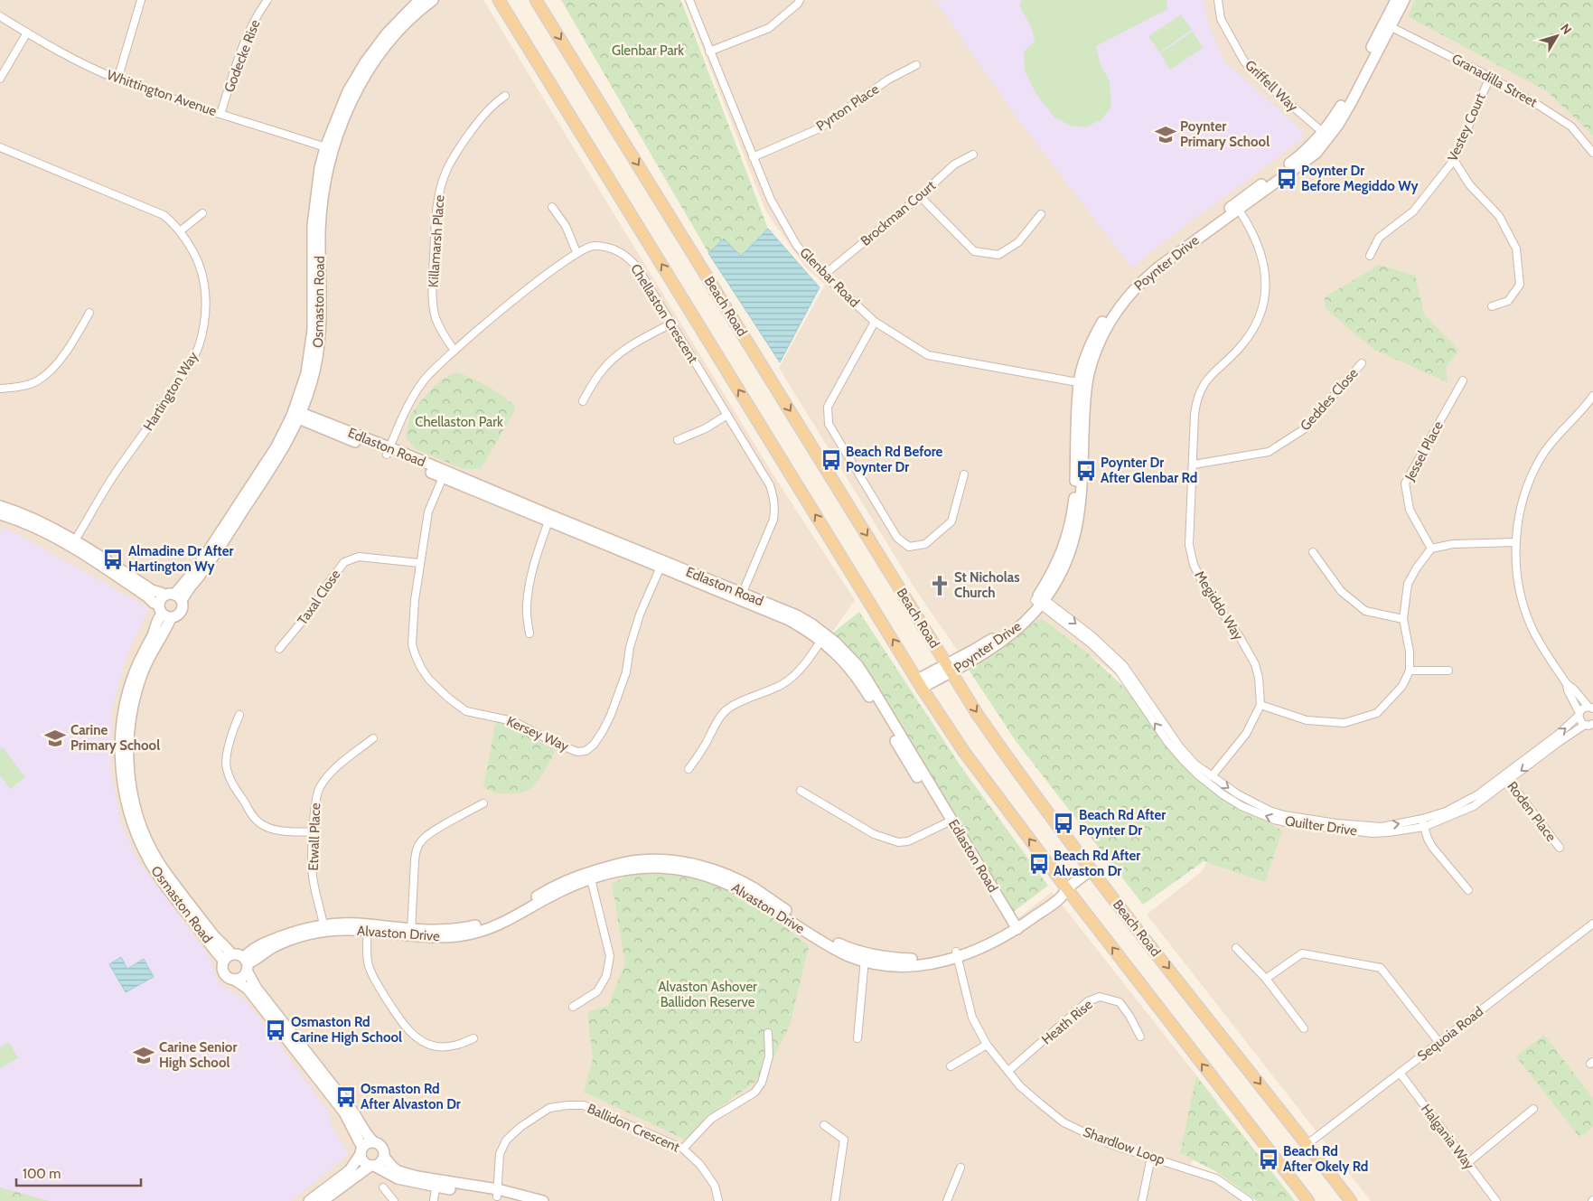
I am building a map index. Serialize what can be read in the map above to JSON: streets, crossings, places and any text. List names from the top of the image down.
{
  "streets": {
    "main road": ["Beach Road"],
    "street": [
      "Godecke Rise",
      "Granadilla Street",
      "Griffell Way",
      "Whittington Avenue",
      "Pyrton Place",
      "Vestey Court",
      "Brockman Court",
      "Killamarsh Place",
      "Poynter Drive",
      "Glenbar Road",
      "Osmaston Road",
      "Chellaston Crescent",
      "Hartington Way",
      "Geddes Close",
      "Edlaston Road",
      "Jessel Place",
      "Taxal Close",
      "Megiddo Way",
      "Kersey Way",
      "Roden Place",
      "Quilter Drive",
      "Etwall Place",
      "Alvaston Drive",
      "Heath Rise",
      "Sequoia Road",
      "Ballidon Crescent",
      "Halgania Way",
      "Shardlow Loop"
    ]
  },
  "crossings": [
    ["Godecke Rise", "Whittington Avenue"],
    ["Granadilla Street", "Vestey Court"],
    ["Granadilla Street", "Poynter Drive"],
    ["Griffell Way", "Poynter Drive"],
    ["Whittington Avenue", "Osmaston Road"],
    ["Pyrton Place", "Glenbar Road"],
    ["Brockman Court", "Glenbar Road"],
    ["Killamarsh Place", "Chellaston Crescent"],
    ["Poynter Drive", "Glenbar Road"],
    ["Poynter Drive", "Beach Road"],
    ["Poynter Drive", "Megiddo Way"],
    ["Poynter Drive", "Quilter Drive"],
    ["Osmaston Road", "Edlaston Road"],
    ["Osmaston Road", "Alvaston Drive"],
    ["Beach Road", "Alvaston Drive"],
    ["Beach Road", "Sequoia Road"],
    ["Chellaston Crescent", "Edlaston Road"],
    ["Geddes Close", "Megiddo Way"],
    ["Edlaston Road", "Kersey Way"],
    ["Edlaston Road", "Alvaston Drive"],
    ["Taxal Close", "Kersey Way"],
    ["Roden Place", "Quilter Drive"],
    ["Etwall Place", "Alvaston Drive"],
    ["Alvaston Drive", "Shardlow Loop"],
    ["Heath Rise", "Shardlow Loop"],
    ["Sequoia Road", "Halgania Way"]
  ],
  "parks": ["Glenbar Park", "Chellaston Park", "Alvaston Ashover Ballidon Reserve"],
  "places": {
    "school or university": ["Poynter Primary School", "Carine Primary School", "Carine Senior High School"],
    "bus stop": [
      "Poynter Dr Before Megiddo Wy",
      "Beach Rd Before Poynter Dr",
      "Poynter Dr After Glenbar Rd",
      "Almadine Dr After Hartington Wy",
      "Beach Rd After Poynter Dr",
      "Beach Rd After Alvaston Dr",
      "Osmaston Rd Carine High School",
      "Osmaston Rd After Alvaston Dr",
      "Beach Rd After Okely Rd"
    ],
    "church": ["St Nicholas Church"]
  },
  "scale_bar": "100 m",
  "north": "top right"
}
